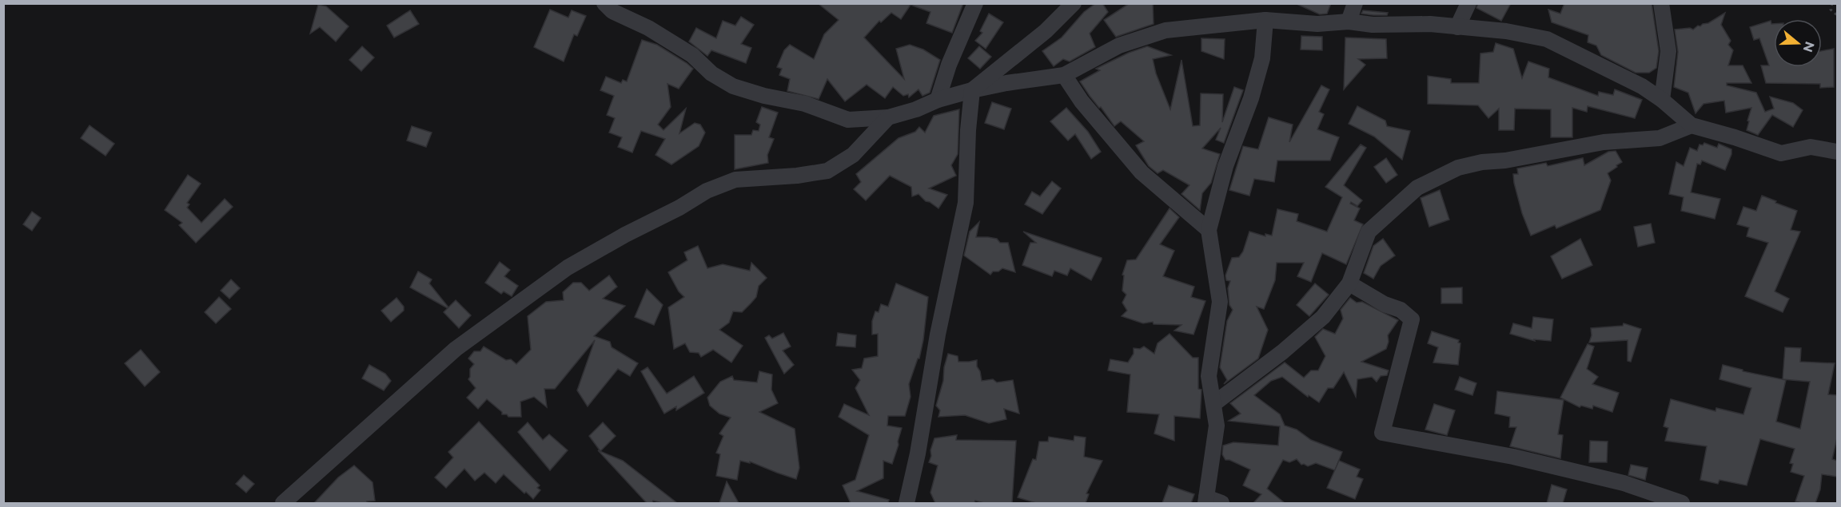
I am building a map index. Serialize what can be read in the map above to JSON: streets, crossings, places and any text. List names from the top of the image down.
{
  "north": "right"
}
